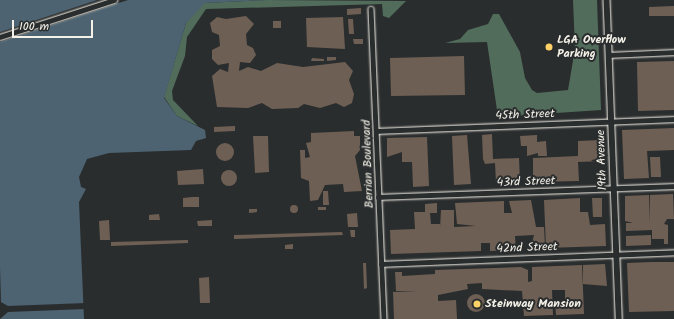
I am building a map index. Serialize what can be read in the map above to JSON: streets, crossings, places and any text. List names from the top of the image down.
{
  "streets": {
    "street": [
      "45th Street",
      "19th Avenue",
      "Berrian Boulevard",
      "43rd Street",
      "42nd Street"
    ]
  },
  "crossings": [
    ["45th Street", "19th Avenue"],
    ["45th Street", "Berrian Boulevard"],
    ["19th Avenue", "43rd Street"],
    ["19th Avenue", "42nd Street"],
    ["Berrian Boulevard", "43rd Street"],
    ["Berrian Boulevard", "42nd Street"]
  ],
  "places": ["LGA Overflow Parking", "Steinway Mansion"],
  "scale_bar": "100 m"
}
